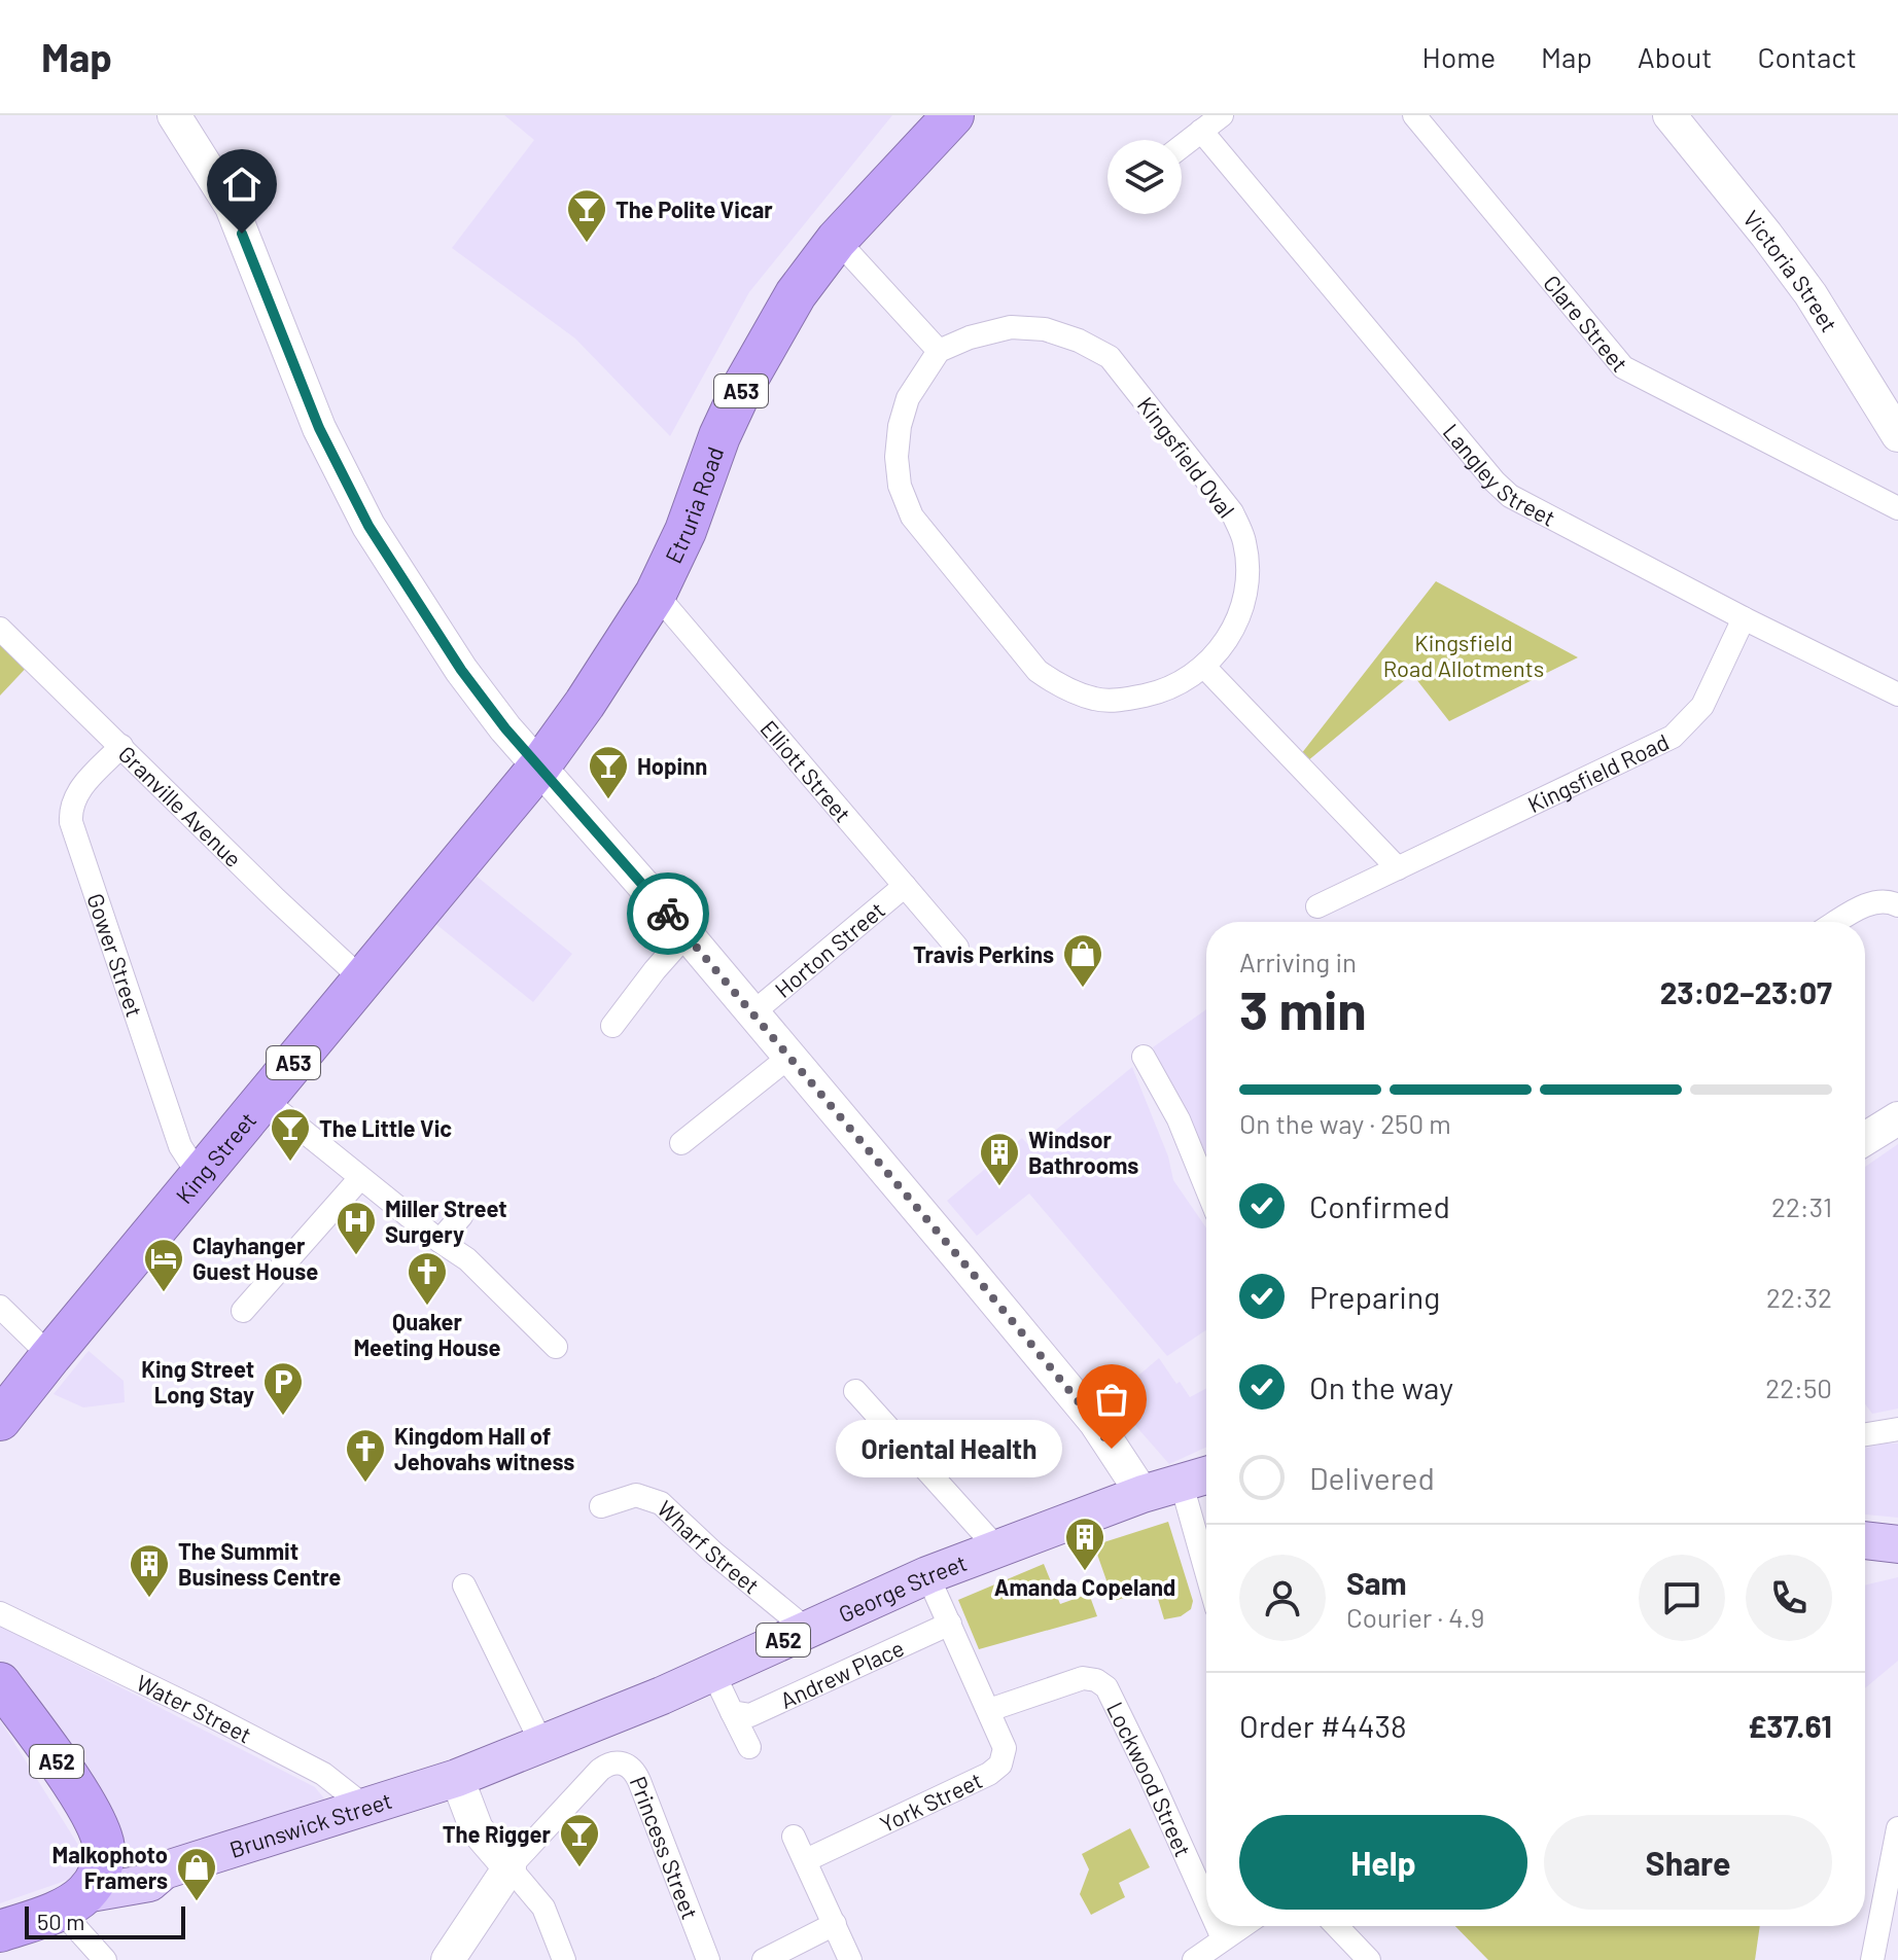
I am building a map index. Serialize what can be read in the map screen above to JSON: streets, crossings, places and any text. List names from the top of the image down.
{
  "streets": {
    "highway": [
      "A53",
      "Etruria Road",
      "King Street",
      "A52"
    ],
    "main road": ["George Street", "Brunswick Street"],
    "street": [
      "Victoria Street",
      "Clare Street",
      "Kingsfield Oval",
      "Langley Street",
      "Elliott Street",
      "Kingsfield Road",
      "Granville Avenue",
      "Horton Street",
      "Gower Street",
      "Wharf Street",
      "Andrew Place",
      "Water Street",
      "Lockwood Street",
      "York Street",
      "Princess Street"
    ]
  },
  "crossings": [
    ["Langley Street", "Kingsfield Road"],
    ["Etruria Road", "Elliott Street"],
    ["Etruria Road", "King Street"],
    ["Elliott Street", "Horton Street"],
    ["Granville Avenue", "Gower Street"],
    ["Granville Avenue", "King Street"],
    ["Gower Street", "King Street"],
    ["Wharf Street", "George Street"],
    ["George Street", "York Street"],
    ["George Street", "Brunswick Street"],
    ["A52", "Brunswick Street"],
    ["Andrew Place", "York Street"],
    ["Water Street", "Brunswick Street"],
    ["Lockwood Street", "York Street"]
  ],
  "parks": ["Kingsfield Road Allotments"],
  "places": {
    "bar": [
      "The Polite Vicar",
      "Hopinn",
      "The Little Vic",
      "The Rigger"
    ],
    "shop": ["Travis Perkins", "Malkophoto Framers"],
    "building": ["Windsor Bathrooms", "Amanda Copeland", "The Summit Business Centre"],
    "hospital": ["Miller Street Surgery"],
    "hotel": ["Clayhanger Guest House"],
    "church": ["Quaker Meeting House", "Kingdom Hall of Jehovahs witness"],
    "parking": ["King Street Long Stay"],
    "other": ["Oriental Health"]
  },
  "scale_bar": "50 m",
  "page": {
    "header": "Map",
    "nav": [
      "Home",
      "Map",
      "About",
      "Contact"
    ],
    "heading": ["3 min", "Arriving in", "23:02–23:07"],
    "panel": [
      "Sam",
      "Courier · 4.9",
      "Order #4438",
      "£37.61"
    ],
    "bar": "On the way · 250 m",
    "list": [
      ["Confirmed", "22:31"],
      ["Preparing", "22:32"],
      ["On the way", "22:50"],
      "Delivered"
    ],
    "bubble": "Oriental Health",
    "buttons": ["Help", "Share"],
    "scale": "50 m"
  }
}
